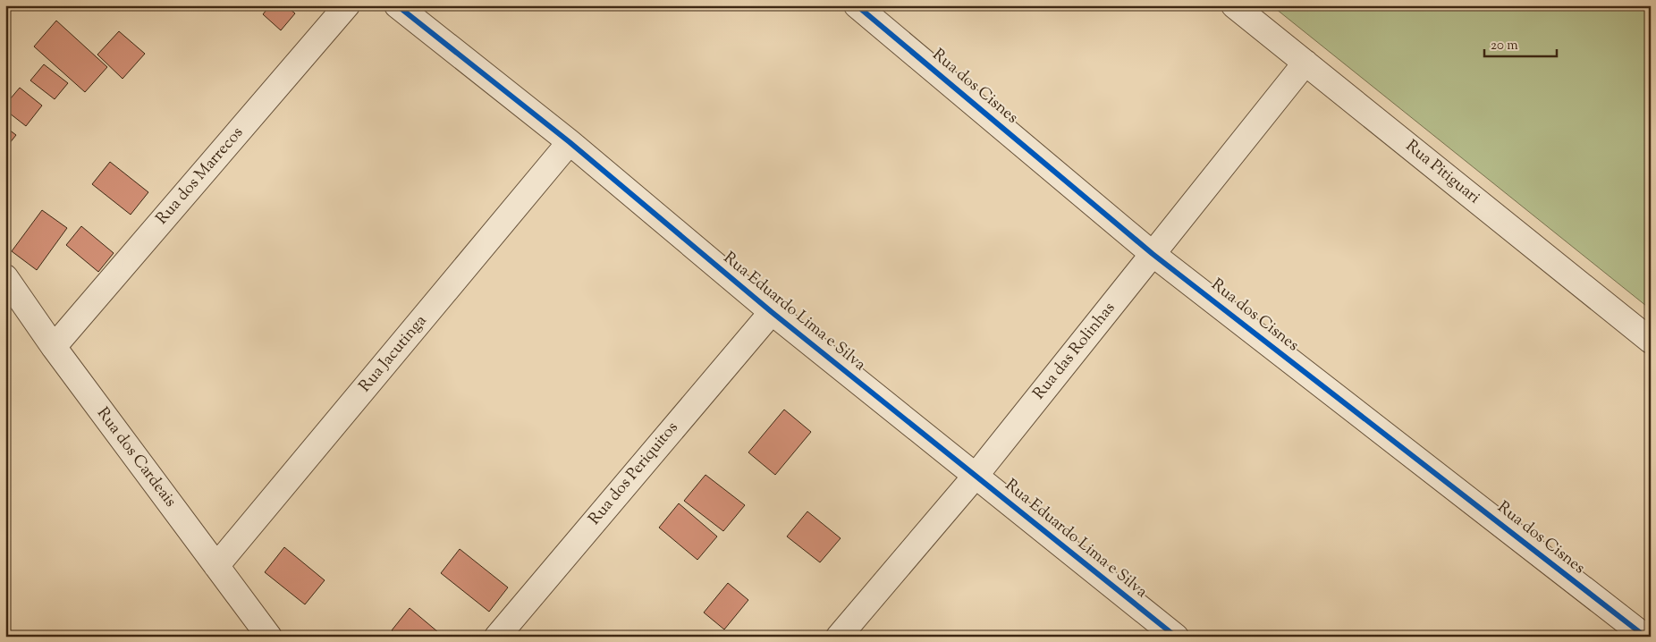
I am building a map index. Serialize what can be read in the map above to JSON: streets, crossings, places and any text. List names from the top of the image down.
{
  "streets": {
    "street": [
      "Rua dos Cisnes",
      "Rua Pitiguari",
      "Rua dos Marrecos",
      "Rua Eduardo Lima e Silva",
      "Rua das Rolinhas",
      "Rua Jacutinga",
      "Rua dos Cardeais",
      "Rua dos Periquitos"
    ]
  },
  "crossings": [
    ["Rua dos Cisnes", "Rua das Rolinhas"],
    ["Rua Pitiguari", "Rua das Rolinhas"],
    ["Rua dos Marrecos", "Rua dos Cardeais"],
    ["Rua Eduardo Lima e Silva", "Rua das Rolinhas"],
    ["Rua Eduardo Lima e Silva", "Rua Jacutinga"],
    ["Rua Eduardo Lima e Silva", "Rua dos Periquitos"],
    ["Rua Jacutinga", "Rua dos Cardeais"]
  ],
  "scale_bar": "20 m"
}
